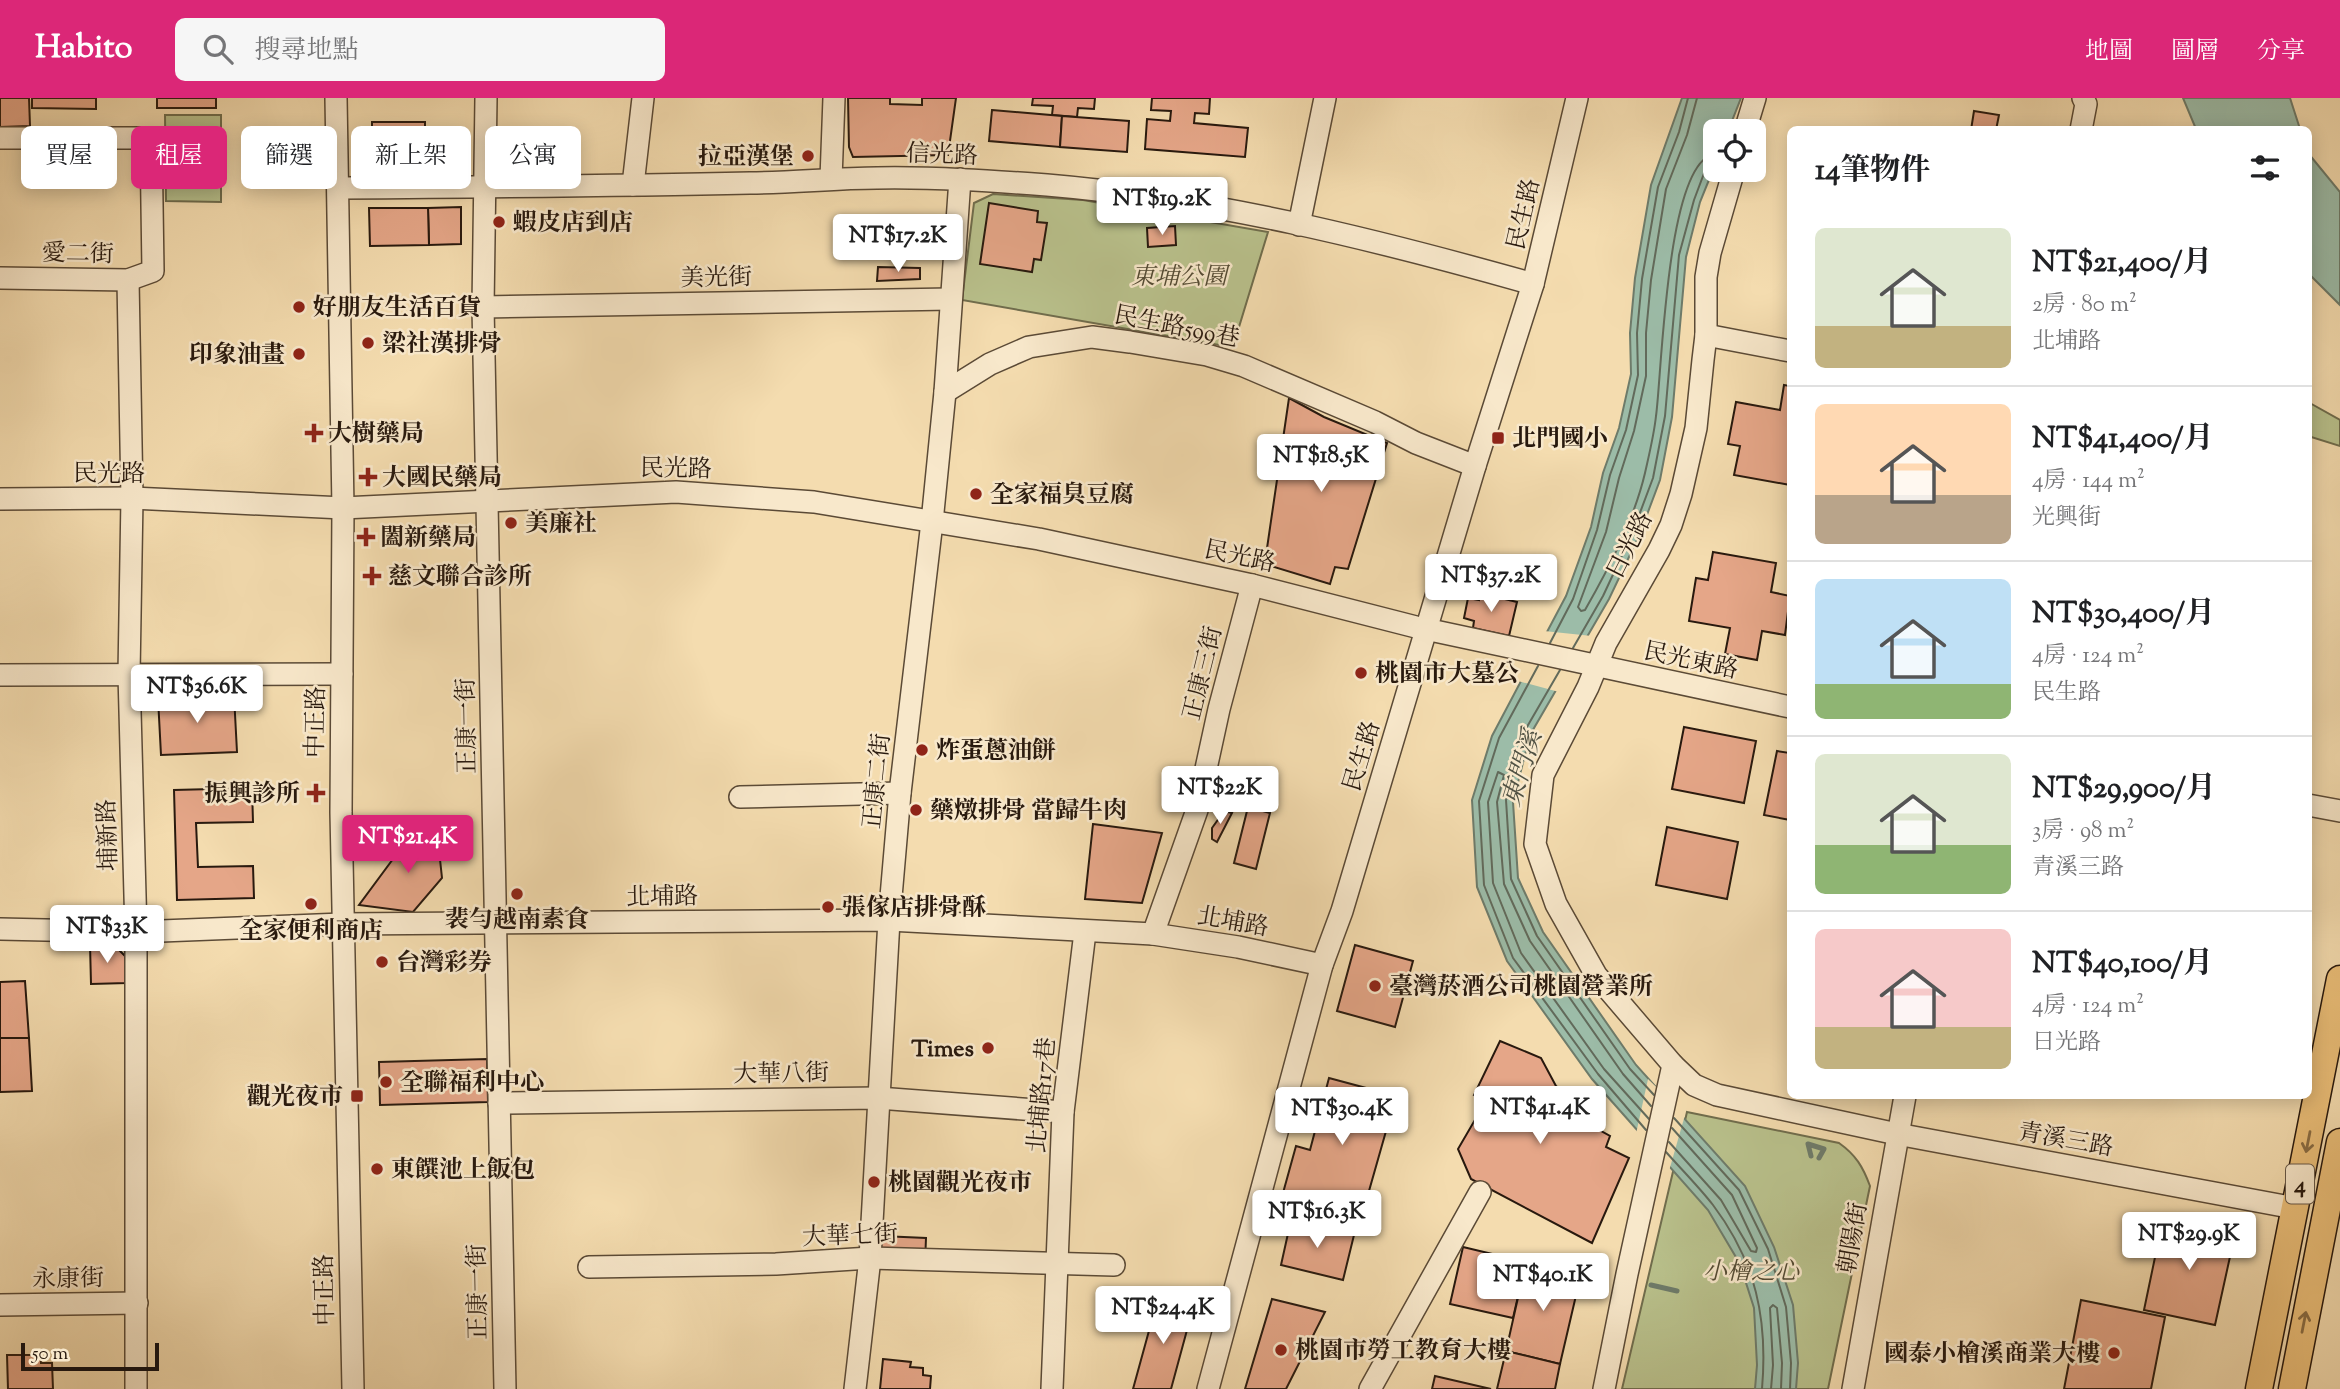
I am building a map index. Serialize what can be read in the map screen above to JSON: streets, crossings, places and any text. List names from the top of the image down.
{
  "streets": {
    "main road": ["4"],
    "street": [
      "信光路",
      "民生路",
      "愛二街",
      "美光街",
      "民生路599巷",
      "民光路",
      "日光路",
      "民光東路",
      "正康三街",
      "中正路",
      "正康一街",
      "正康二街",
      "埔新路",
      "北埔路",
      "大華八街",
      "北埔路17巷",
      "青溪三路",
      "大華七街",
      "朝陽街",
      "永康街"
    ]
  },
  "crossings": [
    ["信光路", "民生路"],
    ["信光路", "中正路"],
    ["信光路", "正康二街"],
    ["民生路", "民生路599巷"],
    ["民生路", "民光路"],
    ["民生路", "民光東路"],
    ["民生路", "北埔路"],
    ["愛二街", "埔新路"],
    ["美光街", "正康一街"],
    ["美光街", "正康二街"],
    ["民生路599巷", "正康二街"],
    ["民光路", "民光東路"],
    ["民光路", "正康三街"],
    ["民光路", "中正路"],
    ["民光路", "正康一街"],
    ["民光路", "正康二街"],
    ["民光路", "埔新路"],
    ["日光路", "民光東路"],
    ["日光路", "青溪三路"],
    ["正康三街", "北埔路"],
    ["中正路", "北埔路"],
    ["正康一街", "北埔路"],
    ["正康一街", "大華八街"],
    ["正康二街", "北埔路"],
    ["正康二街", "大華八街"],
    ["正康二街", "大華七街"],
    ["埔新路", "北埔路"],
    ["埔新路", "永康街"],
    ["北埔路", "北埔路17巷"],
    ["大華八街", "北埔路17巷"],
    ["北埔路17巷", "大華七街"],
    ["青溪三路", "4"],
    ["青溪三路", "朝陽街"]
  ],
  "water": ["東門溪"],
  "parks": ["東埔公園", "小檜之心"],
  "places": {
    "other": [
      "拉亞漢堡",
      "蝦皮店到店",
      "好朋友生活百貨",
      "梁社漢排骨",
      "印象油畫",
      "全家福臭豆腐",
      "美廉社",
      "桃園市大墓公",
      "炸蛋蔥油餅",
      "藥燉排骨 當歸牛肉",
      "裴勻越南素食",
      "全家便利商店",
      "張傢店排骨酥",
      "台灣彩券",
      "臺灣菸酒公司桃園營業所",
      "Times",
      "全聯福利中心",
      "東饌池上飯包",
      "桃園觀光夜市",
      "桃園市勞工教育大樓",
      "國泰小檜溪商業大樓"
    ],
    "health": [
      "大樹藥局",
      "大國民藥局",
      "闔新藥局",
      "慈文聯合診所",
      "振興診所"
    ],
    "transit": ["北門國小", "觀光夜市"]
  },
  "scale_bar": "50 m",
  "page": {
    "header": "Habito",
    "search": "搜尋地點",
    "nav": ["地圖", "圖層", "分享"],
    "chip": [
      "買屋",
      "租屋",
      "篩選",
      "新上架",
      "公寓"
    ],
    "heading": "14筆物件",
    "price": [
      "NT$19.2K",
      "NT$17.2K",
      "NT$18.5K",
      "NT$37.2K",
      "NT$36.6K",
      "NT$22K",
      "NT$21.4K",
      "NT$33K",
      "NT$41.4K",
      "NT$30.4K",
      "NT$16.3K",
      "NT$29.9K",
      "NT$40.1K",
      "NT$24.4K"
    ],
    "list": [
      {
        "name": "NT$21,400/月",
        "note": "2房 · 80 m² · 北埔路"
      },
      {
        "name": "NT$41,400/月",
        "note": "4房 · 144 m² · 光興街"
      },
      {
        "name": "NT$30,400/月",
        "note": "4房 · 124 m² · 民生路"
      },
      {
        "name": "NT$29,900/月",
        "note": "3房 · 98 m² · 青溪三路"
      },
      {
        "name": "NT$40,100/月",
        "note": "4房 · 124 m² · 日光路"
      }
    ],
    "scale": "50 m"
  }
}
